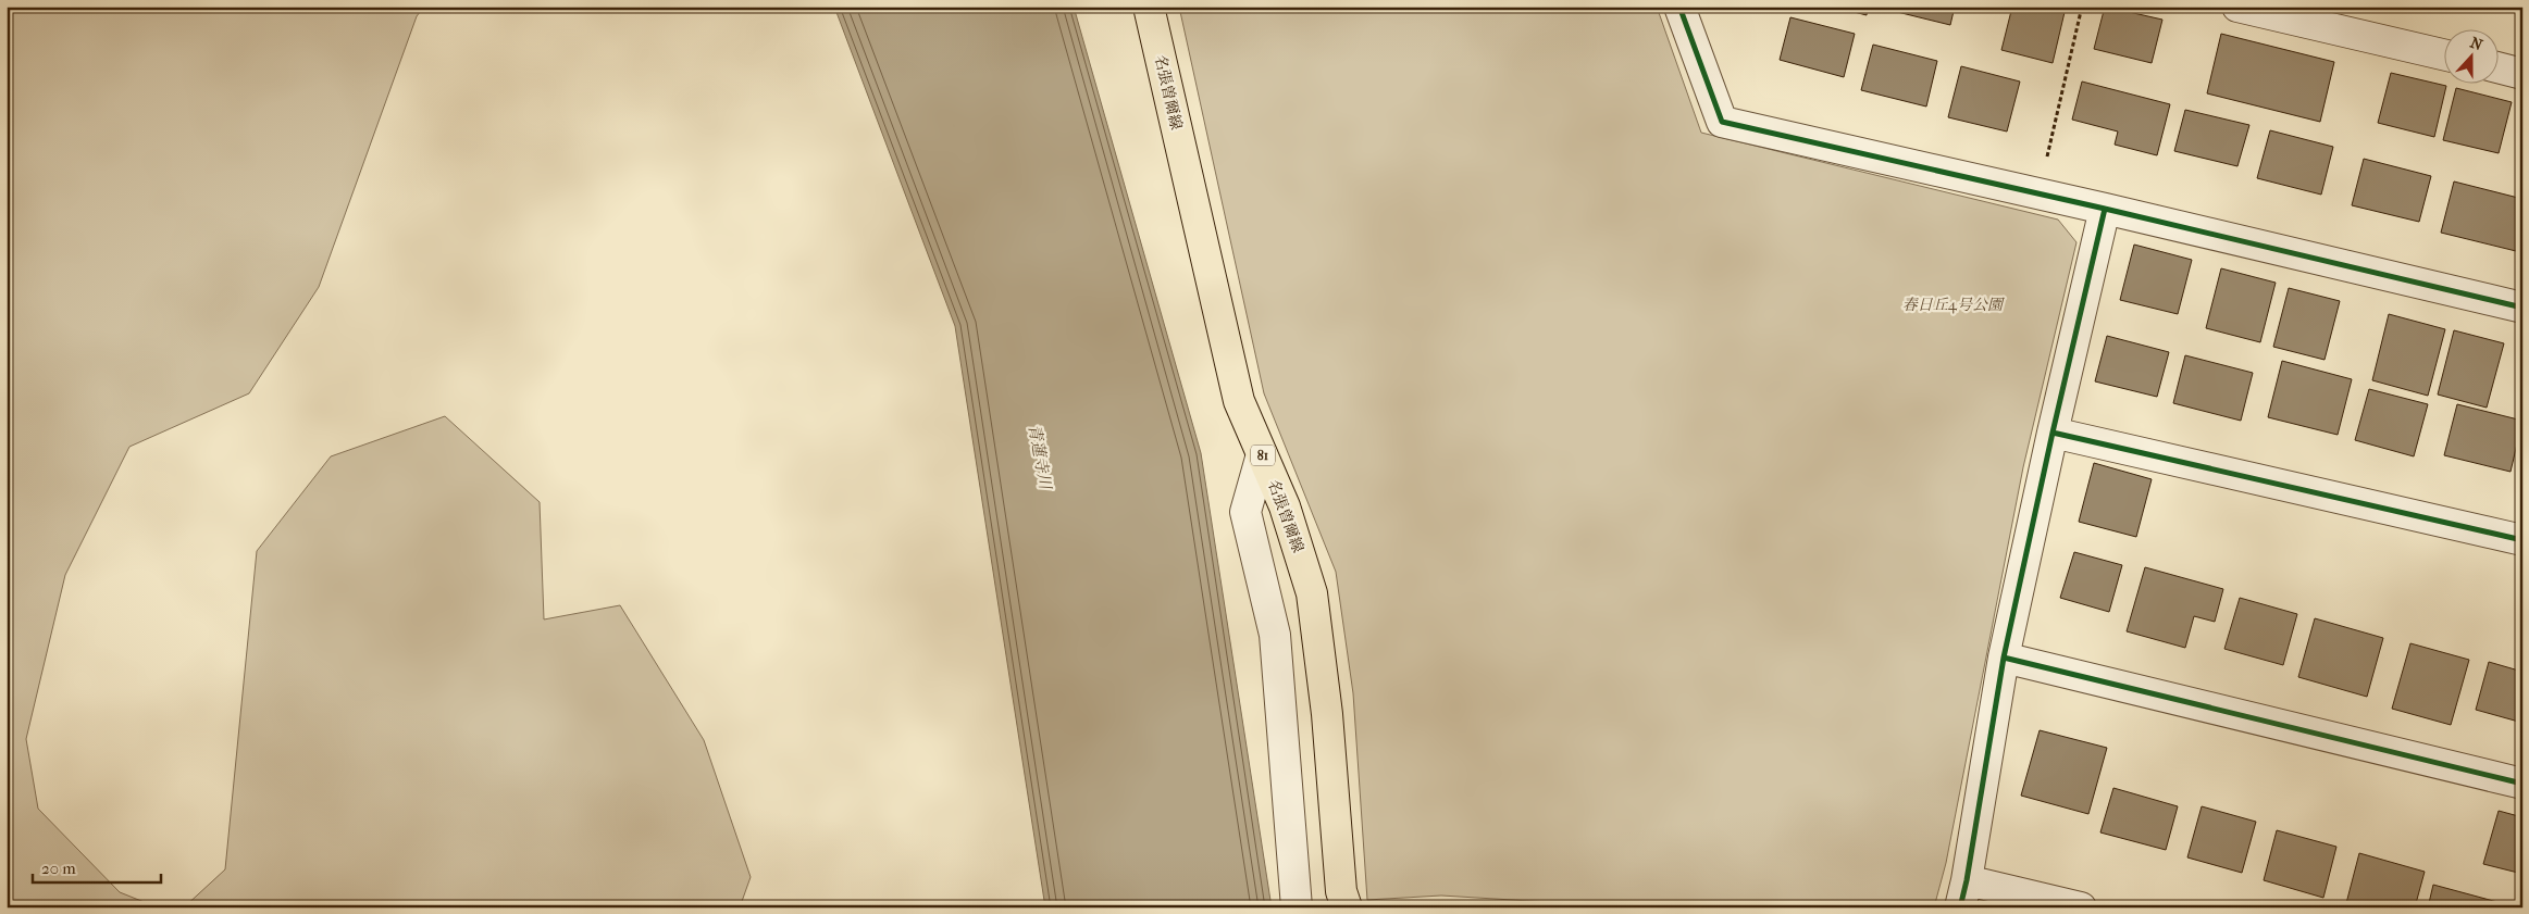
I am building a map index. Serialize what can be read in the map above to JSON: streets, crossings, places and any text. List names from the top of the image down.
{
  "streets": {
    "main road": ["名張曽爾線", "81"]
  },
  "water": ["青蓮寺川"],
  "parks": ["春日丘4号公園"],
  "scale_bar": "20 m",
  "north": "top"
}
